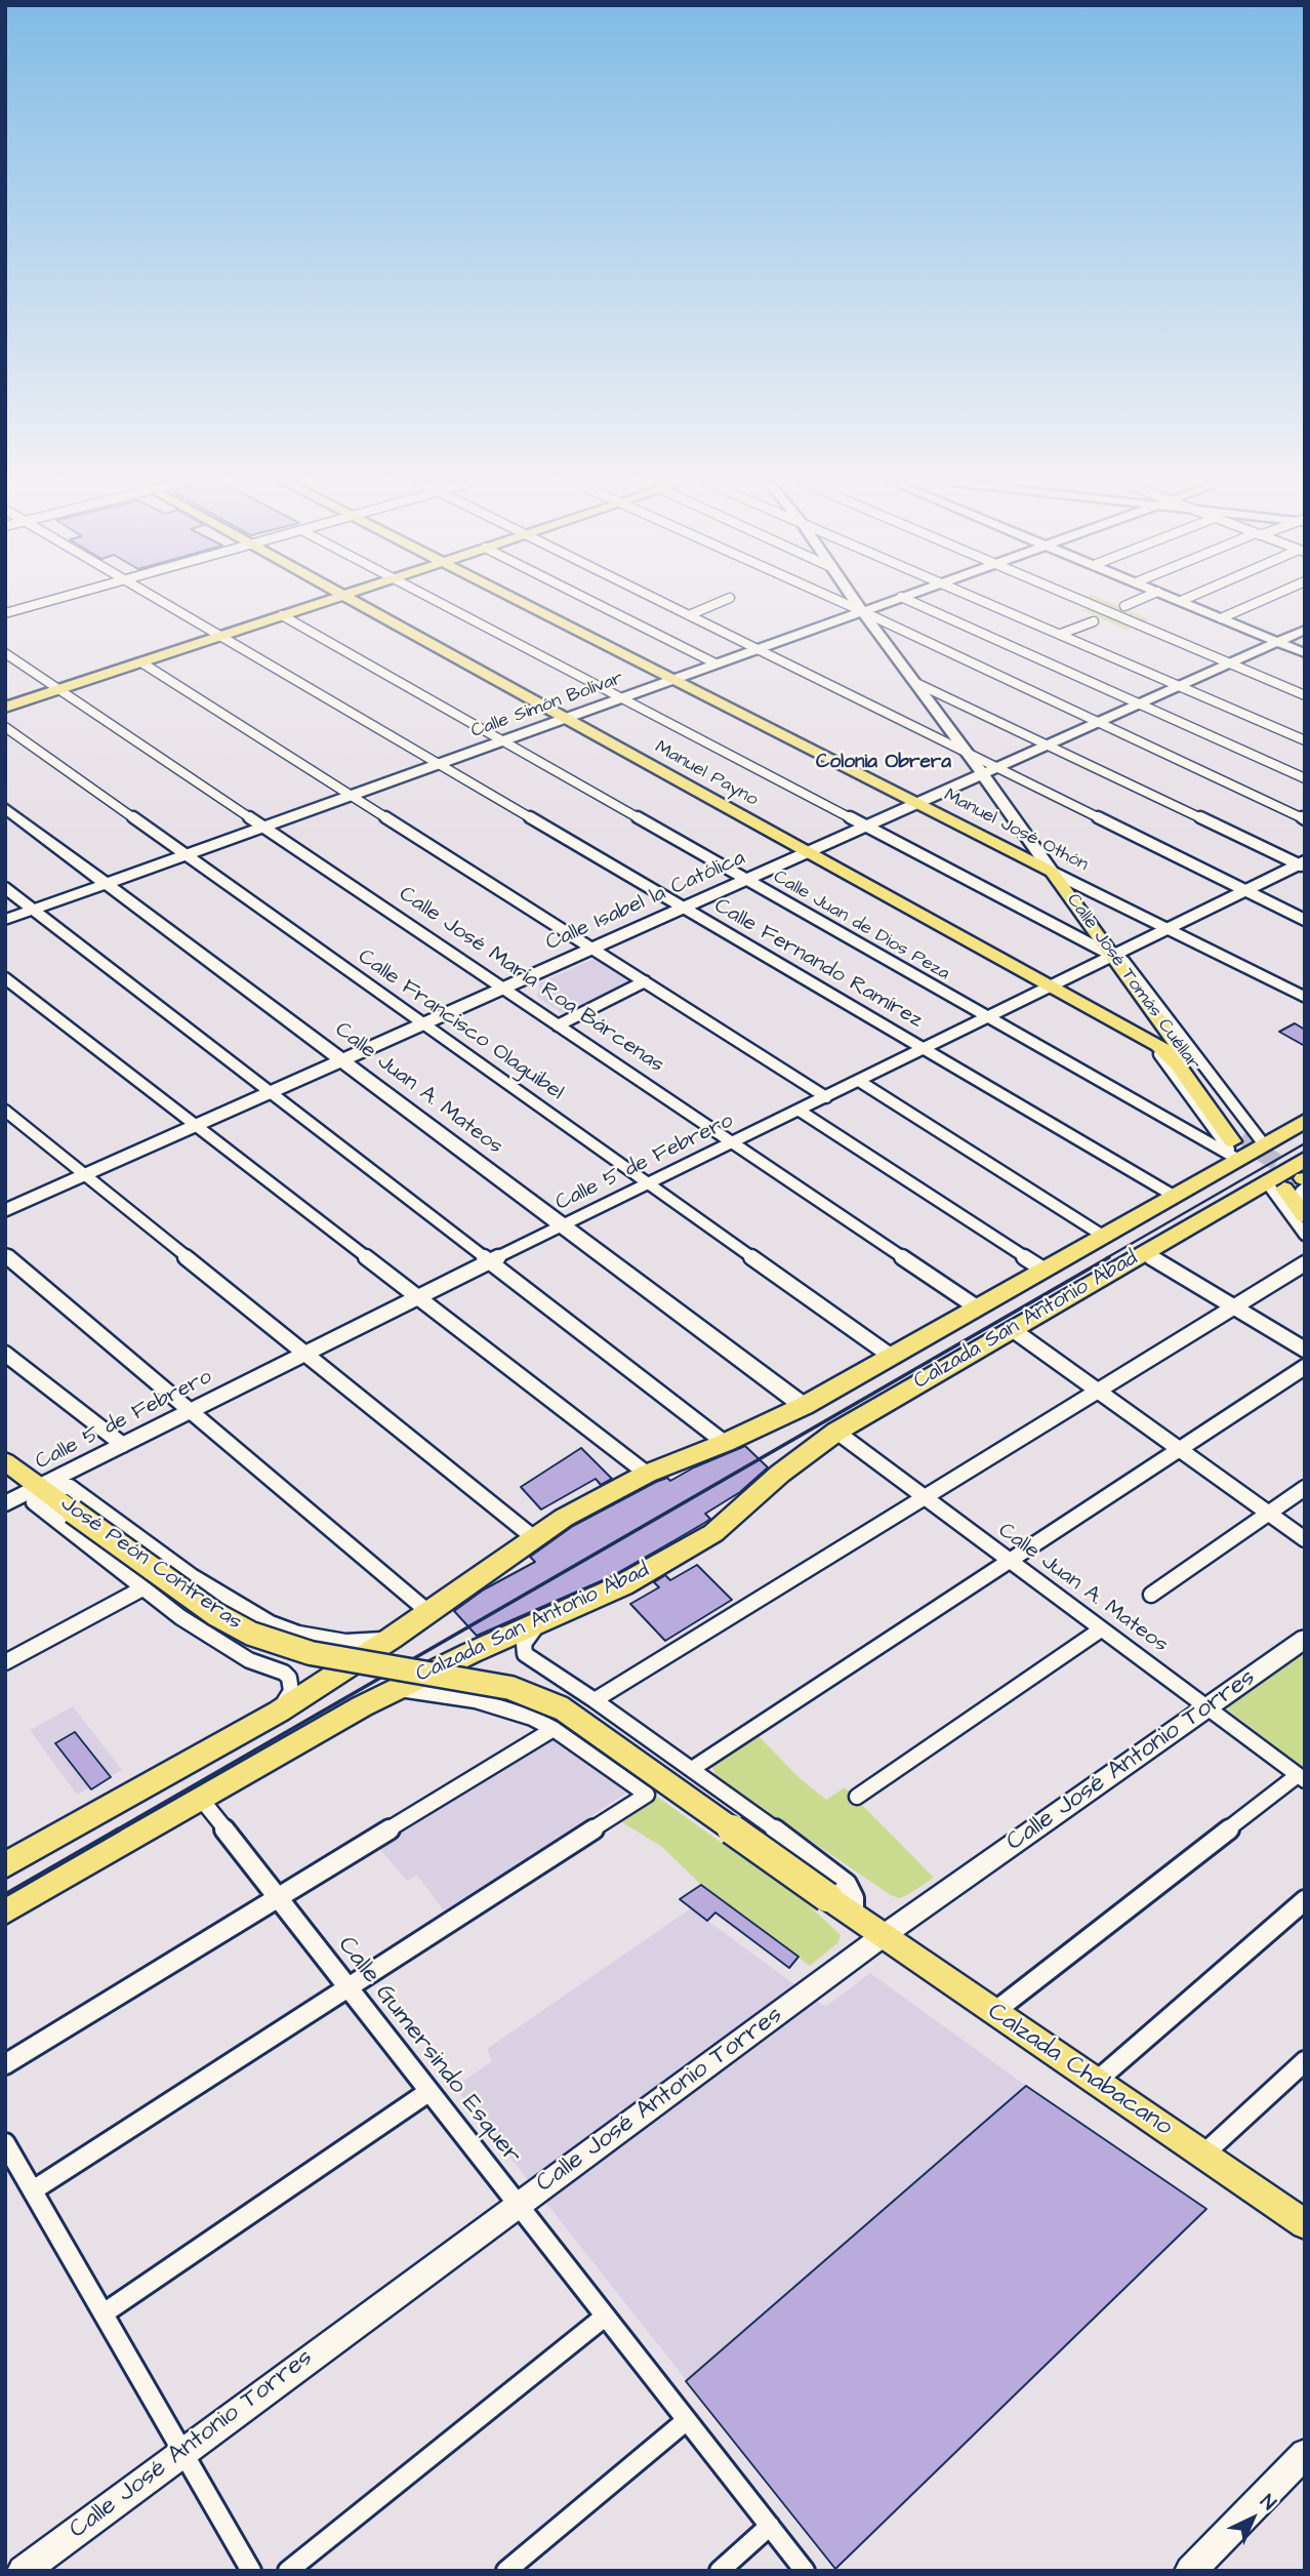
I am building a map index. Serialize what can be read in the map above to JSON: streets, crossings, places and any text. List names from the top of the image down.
{
  "streets": {
    "highway": ["Calzada San Antonio Abad"],
    "main road": [
      "Manuel Payno",
      "Manuel José Othón",
      "Calle José Tomás Cuéllar",
      "José Peón Contreras",
      "Calzada Chabacano"
    ],
    "street": [
      "Calle Simón Bolívar",
      "Calle Isabel la Católica",
      "Calle Juan de Dios Peza",
      "Calle Fernando Ramírez",
      "Calle José María Roa Bárcenas",
      "Calle Francisco Olaguibel",
      "Calle Juan A. Mateos",
      "Calle 5 de Febrero",
      "Calle José Antonio Torres",
      "Calle Gumersindo Esquer"
    ]
  },
  "crossings": [
    ["Calle Simón Bolívar", "Manuel Payno"],
    ["Calle Simón Bolívar", "Manuel José Othón"],
    ["Calle Simón Bolívar", "Calle Juan de Dios Peza"],
    ["Calle Simón Bolívar", "Calle Fernando Ramírez"],
    ["Calle Simón Bolívar", "Calle José María Roa Bárcenas"],
    ["Calle Simón Bolívar", "Calle José Tomás Cuéllar"],
    ["Calle Simón Bolívar", "Calle Francisco Olaguibel"],
    ["Calle Simón Bolívar", "Calle Juan A. Mateos"],
    ["Manuel Payno", "Calle Isabel la Católica"],
    ["Manuel Payno", "Calle José Tomás Cuéllar"],
    ["Manuel Payno", "Calle 5 de Febrero"],
    ["Manuel José Othón", "Calle Isabel la Católica"],
    ["Manuel José Othón", "Calle José Tomás Cuéllar"],
    ["Manuel José Othón", "Calle 5 de Febrero"],
    ["Calle Isabel la Católica", "Calle Juan de Dios Peza"],
    ["Calle Isabel la Católica", "Calle Fernando Ramírez"],
    ["Calle Isabel la Católica", "Calle José María Roa Bárcenas"],
    ["Calle Isabel la Católica", "Calle José Tomás Cuéllar"],
    ["Calle Isabel la Católica", "Calle Francisco Olaguibel"],
    ["Calle Isabel la Católica", "Calle Juan A. Mateos"],
    ["Calle Juan de Dios Peza", "Calle José Tomás Cuéllar"],
    ["Calle Juan de Dios Peza", "Calle 5 de Febrero"],
    ["Calle Juan de Dios Peza", "Calzada San Antonio Abad"],
    ["Calle Fernando Ramírez", "Calle 5 de Febrero"],
    ["Calle Fernando Ramírez", "Calzada San Antonio Abad"],
    ["Calle José María Roa Bárcenas", "Calle 5 de Febrero"],
    ["Calle José María Roa Bárcenas", "Calzada San Antonio Abad"],
    ["Calle José Tomás Cuéllar", "Calle 5 de Febrero"],
    ["Calle José Tomás Cuéllar", "Calzada San Antonio Abad"],
    ["Calle Francisco Olaguibel", "Calle 5 de Febrero"],
    ["Calle Francisco Olaguibel", "Calzada San Antonio Abad"],
    ["Calle Juan A. Mateos", "Calle 5 de Febrero"],
    ["Calle Juan A. Mateos", "Calzada San Antonio Abad"],
    ["Calle Juan A. Mateos", "Calle José Antonio Torres"],
    ["Calle 5 de Febrero", "José Peón Contreras"],
    ["Calzada San Antonio Abad", "José Peón Contreras"],
    ["Calzada San Antonio Abad", "Calle Gumersindo Esquer"],
    ["Calzada San Antonio Abad", "Calzada Chabacano"],
    ["José Peón Contreras", "Calzada Chabacano"],
    ["Calle José Antonio Torres", "Calle Gumersindo Esquer"],
    ["Calle José Antonio Torres", "Calzada Chabacano"]
  ],
  "districts": ["Colonia Obrera"],
  "north": "top right"
}
